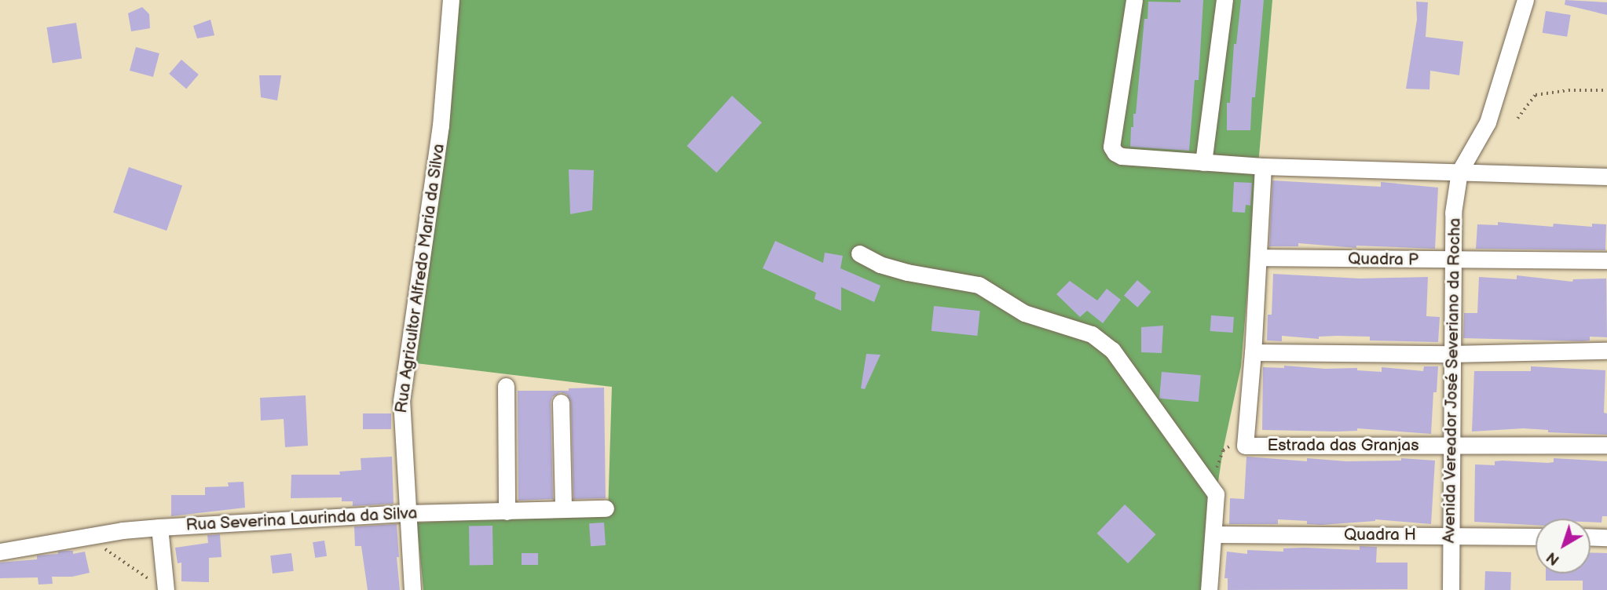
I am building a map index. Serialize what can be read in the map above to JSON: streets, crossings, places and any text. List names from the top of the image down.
{
  "streets": {
    "street": [
      "Quadra P",
      "Rua Agricultor Alfredo Maria da Silva",
      "Avenida Vereador José Severiano da Rocha",
      "Estrada das Granjas",
      "Rua Severina Laurinda da Silva",
      "Quadra H"
    ]
  },
  "crossings": [
    ["Quadra P", "Avenida Vereador José Severiano da Rocha"],
    ["Rua Agricultor Alfredo Maria da Silva", "Rua Severina Laurinda da Silva"],
    ["Avenida Vereador José Severiano da Rocha", "Estrada das Granjas"],
    ["Avenida Vereador José Severiano da Rocha", "Quadra H"]
  ],
  "north": "bottom left"
}
